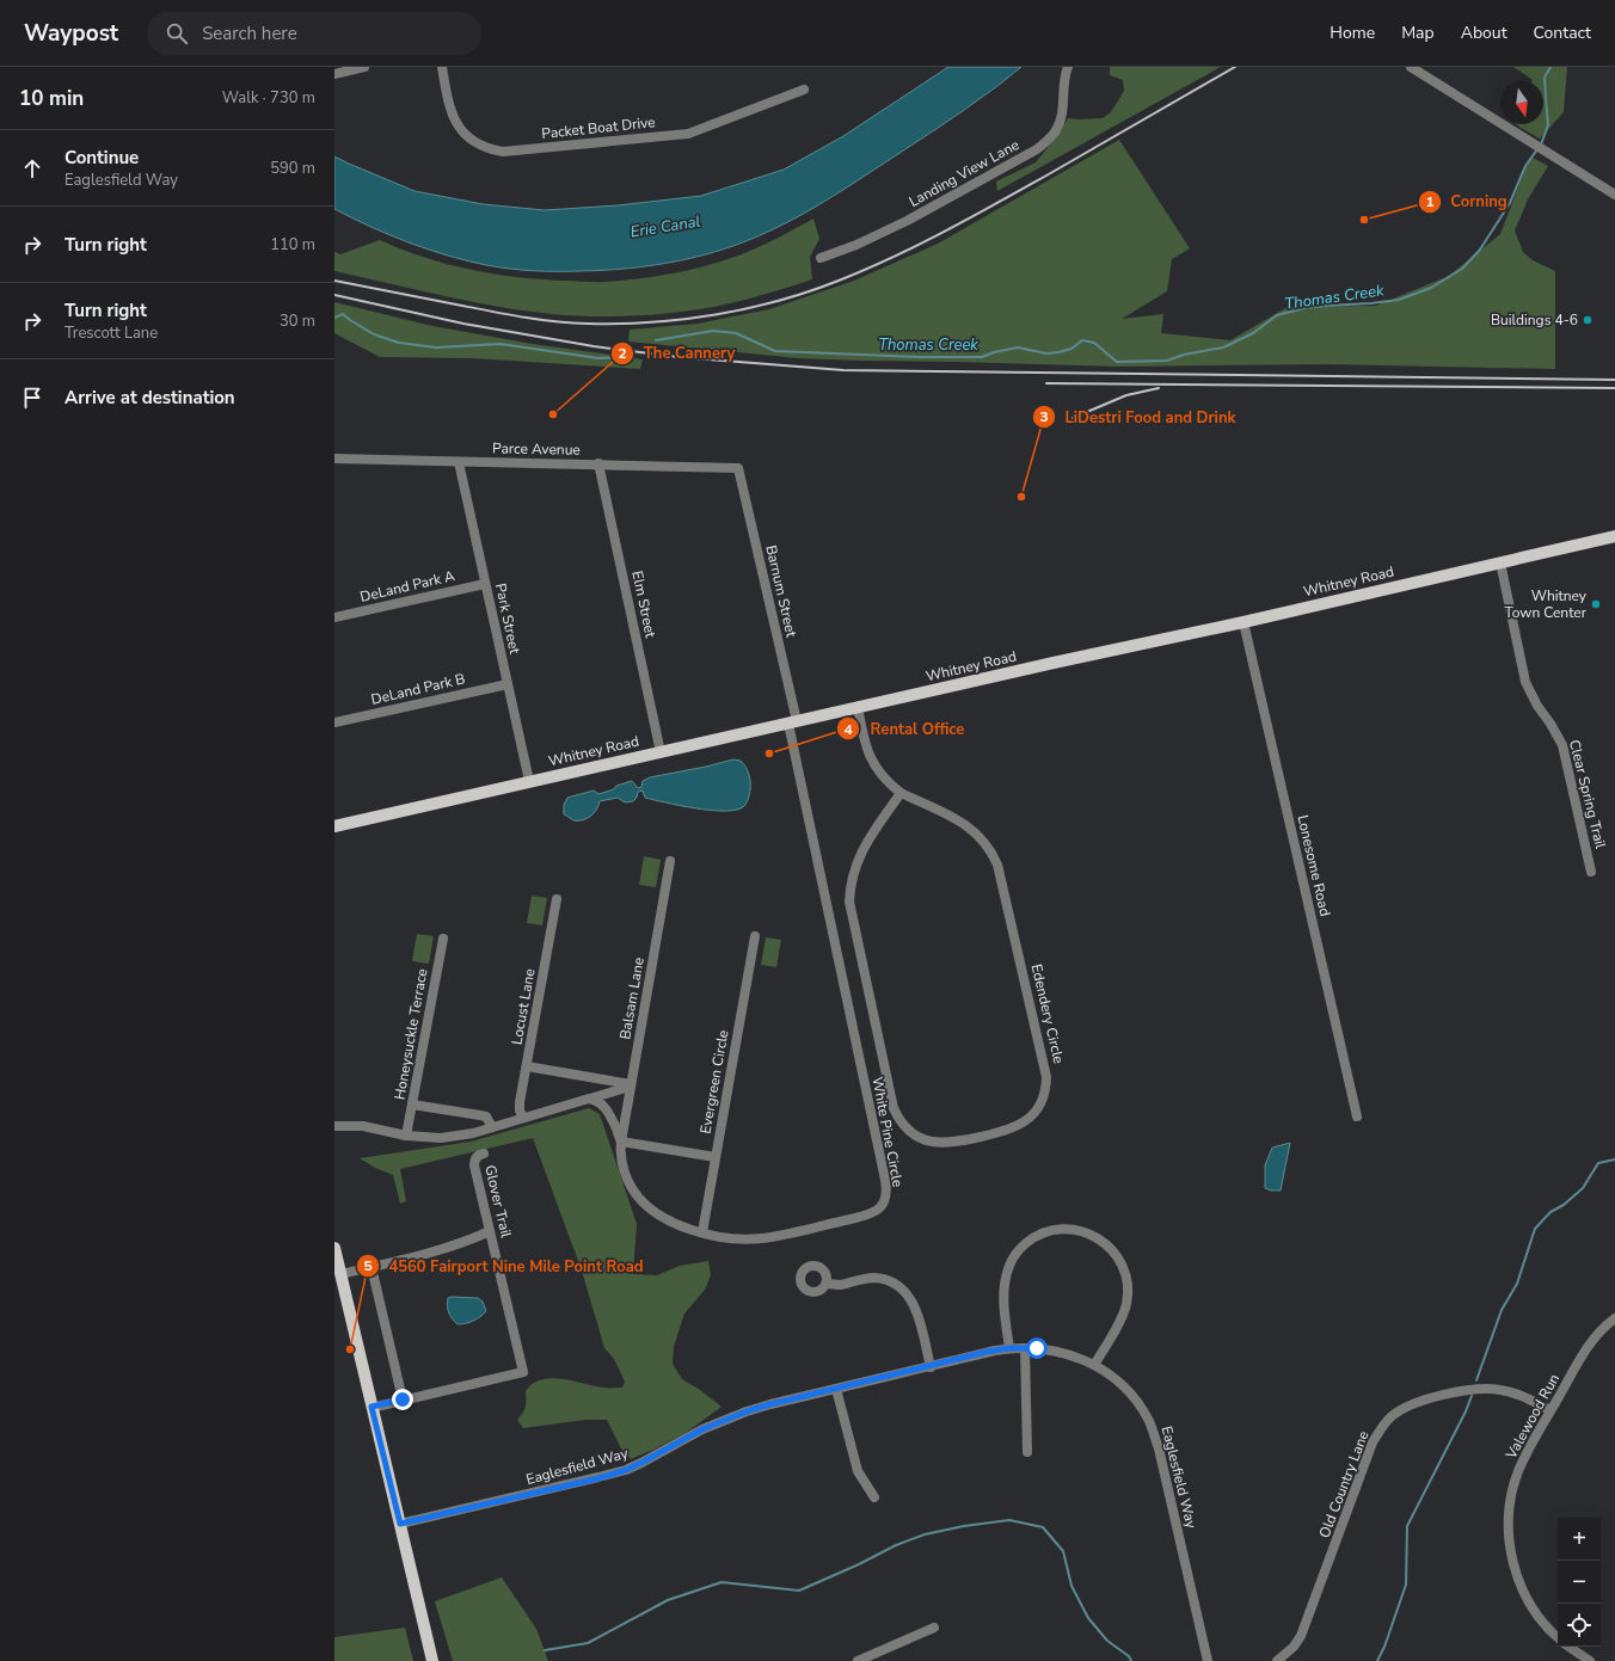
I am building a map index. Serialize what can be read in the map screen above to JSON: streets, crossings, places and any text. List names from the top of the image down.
{
  "streets": {
    "main road": ["Whitney Road"],
    "street": [
      "Packet Boat Drive",
      "Landing View Lane",
      "Parce Avenue",
      "DeLand Park A",
      "Barnum Street",
      "Elm Street",
      "Park Street",
      "DeLand Park B",
      "Clear Spring Trail",
      "Lonesome Road",
      "Balsam Lane",
      "Locust Lane",
      "Edendery Circle",
      "Honeysuckle Terrace",
      "Evergreen Circle",
      "White Pine Circle",
      "Glover Trail",
      "Valewood Run",
      "Eaglesfield Way",
      "Old Country Lane"
    ]
  },
  "crossings": [
    ["Parce Avenue", "Barnum Street"],
    ["Parce Avenue", "Elm Street"],
    ["Parce Avenue", "Park Street"],
    ["Whitney Road", "Barnum Street"],
    ["Whitney Road", "Elm Street"],
    ["Whitney Road", "Park Street"],
    ["Whitney Road", "Clear Spring Trail"],
    ["Whitney Road", "Lonesome Road"],
    ["Whitney Road", "Edendery Circle"],
    ["Whitney Road", "White Pine Circle"],
    ["DeLand Park A", "Park Street"],
    ["Barnum Street", "White Pine Circle"],
    ["Park Street", "DeLand Park B"],
    ["Balsam Lane", "White Pine Circle"],
    ["Evergreen Circle", "White Pine Circle"],
    ["Valewood Run", "Old Country Lane"]
  ],
  "water": ["Erie Canal", "Thomas Creek"],
  "places": [
    "Corning",
    "Buildings 4-6",
    "The Cannery",
    "LiDestri Food and Drink",
    "Whitney Town Center",
    "Rental Office",
    "4560 Fairport Nine Mile Point Road"
  ],
  "north": "bottom",
  "page": {
    "header": "Waypost",
    "search": "Search here",
    "nav": [
      "Home",
      "Map",
      "About",
      "Contact"
    ],
    "heading": ["10 min", "Walk · 730 m"],
    "list": [
      ["Continue", "Eaglesfield Way", "590 m"],
      ["Turn right", "110 m"],
      ["Turn right", "Trescott Lane", "30 m"],
      "Arrive at destination"
    ],
    "map_buttons": ["+", "−"]
  }
}
